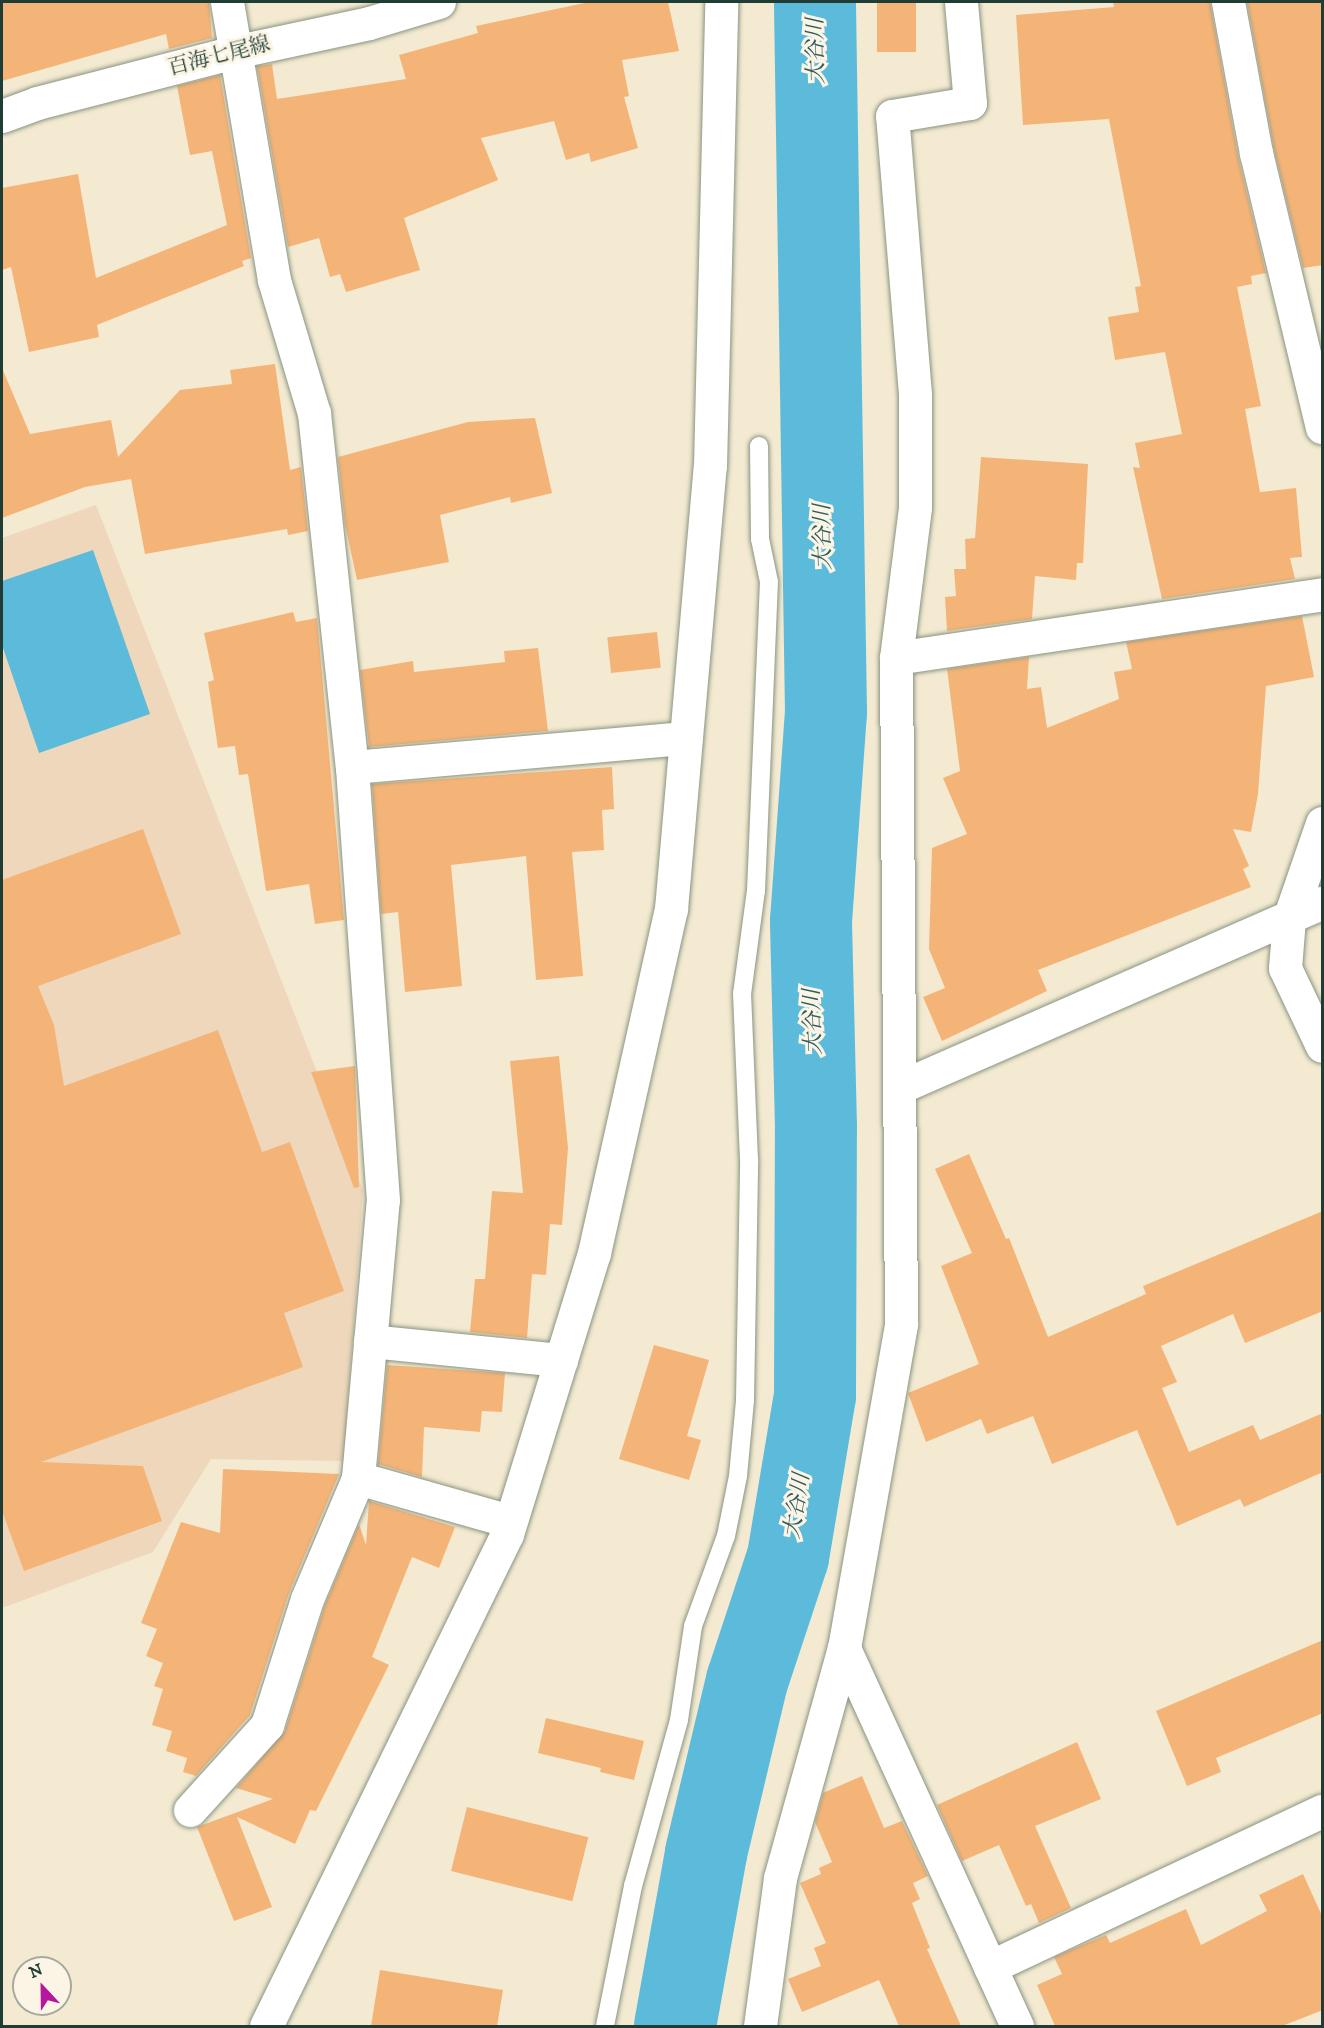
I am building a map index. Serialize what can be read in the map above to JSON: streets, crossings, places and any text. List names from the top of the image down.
{
  "streets": {
    "street": ["百海七尾線"]
  },
  "water": ["大谷川"],
  "north": "top"
}
